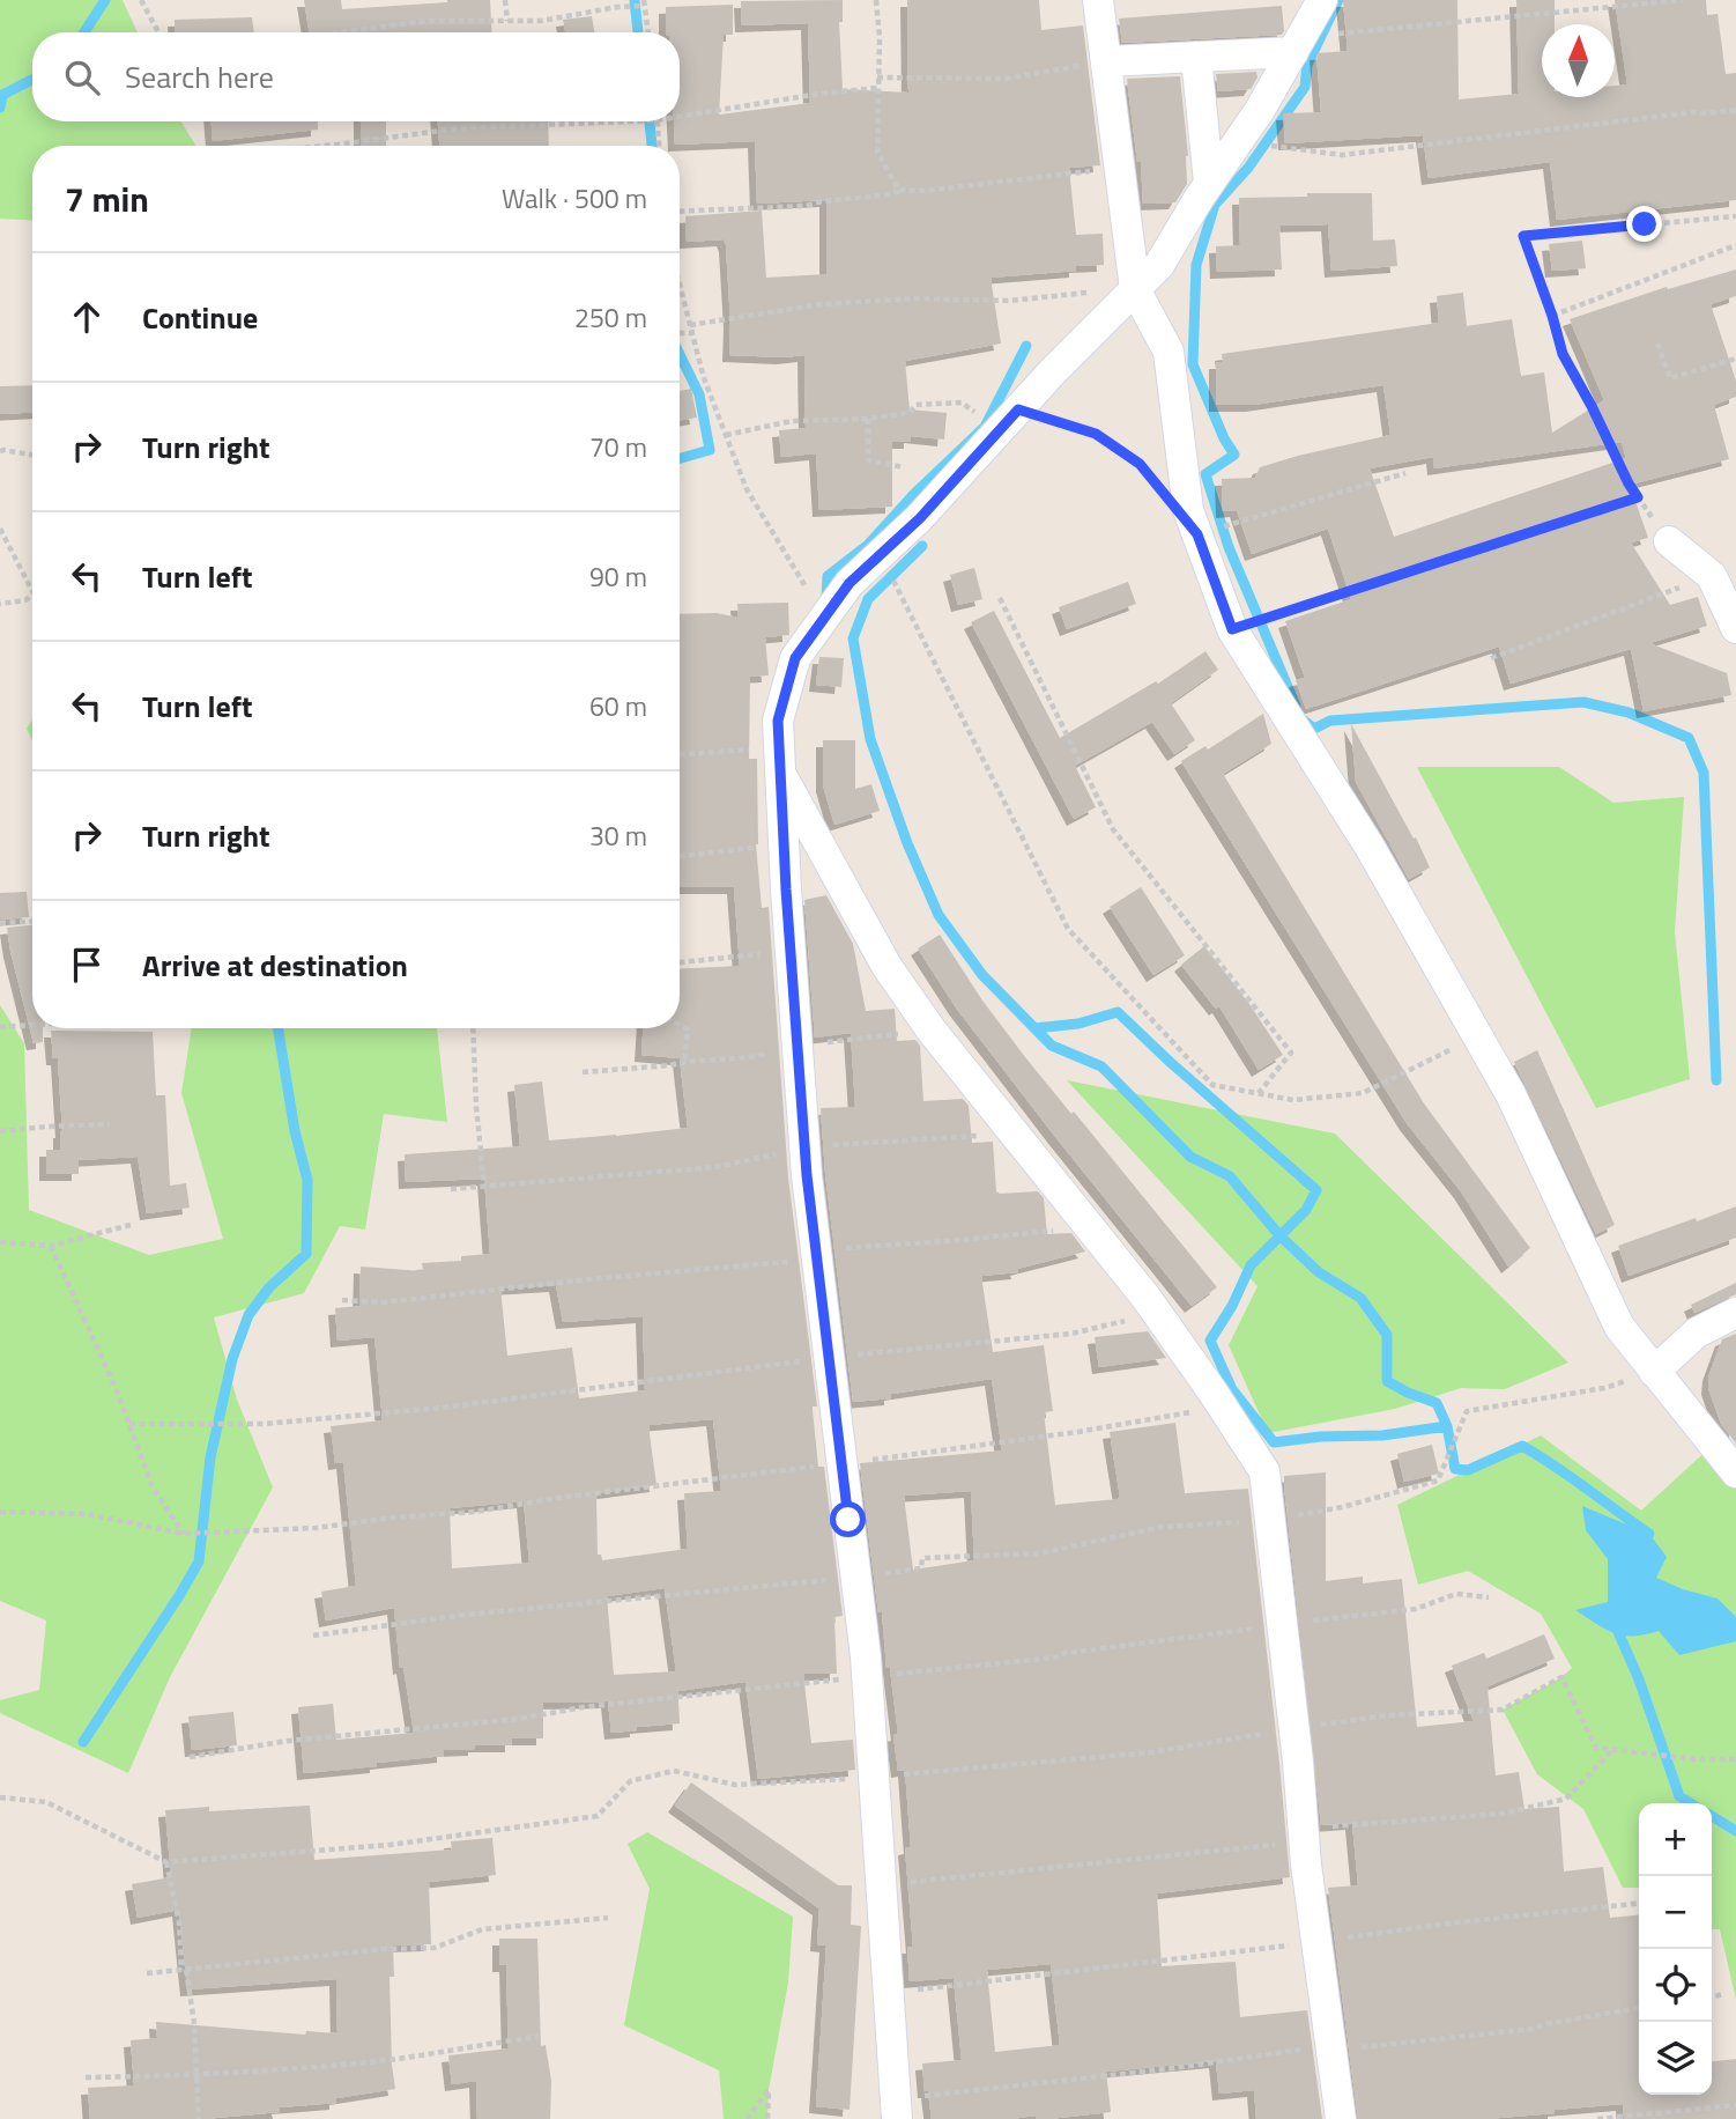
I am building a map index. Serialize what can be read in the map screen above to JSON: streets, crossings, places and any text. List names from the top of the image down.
{
  "north": "top",
  "page": {
    "search": "Search here",
    "heading": ["7 min", "Walk · 500 m"],
    "list": [
      ["Continue", "250 m"],
      ["Turn right", "70 m"],
      ["Turn left", "90 m"],
      ["Turn left", "60 m"],
      ["Turn right", "30 m"],
      "Arrive at destination"
    ],
    "map_buttons": ["+", "−"]
  }
}
